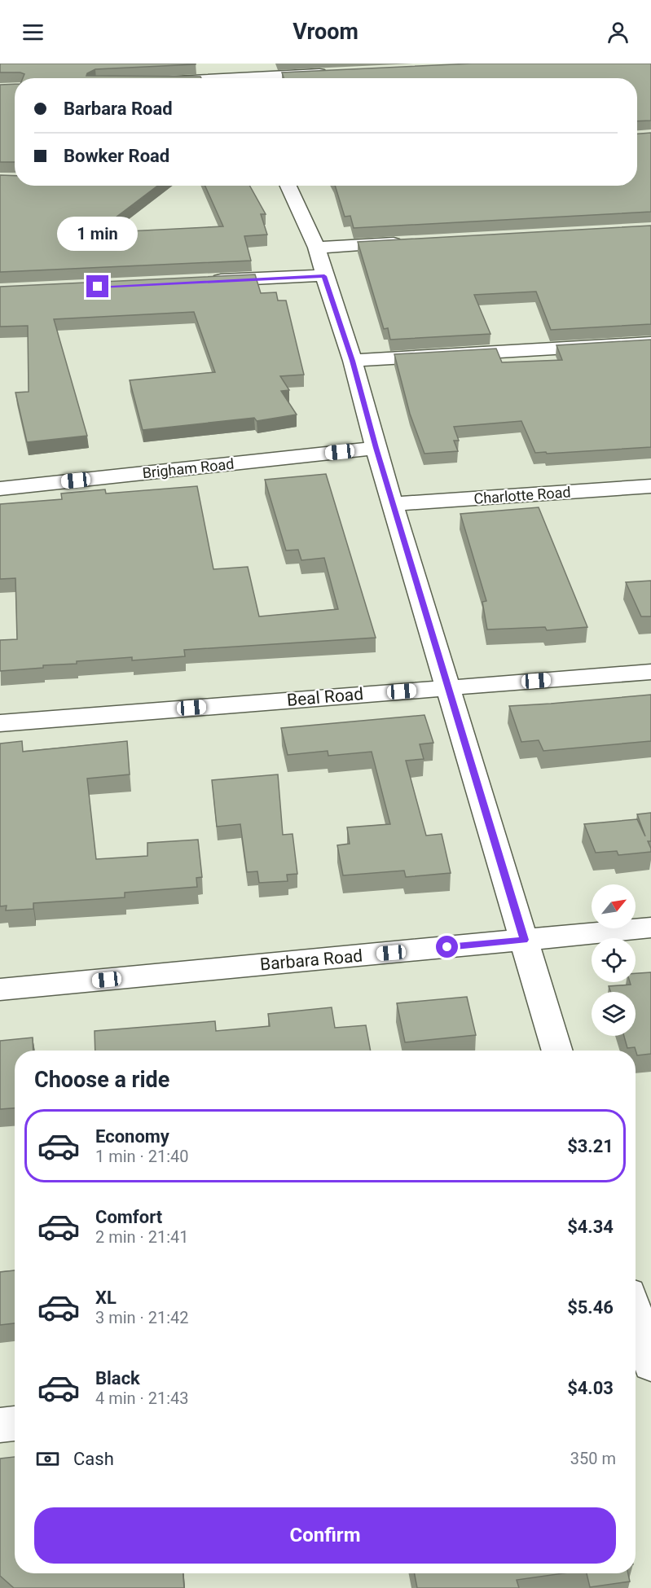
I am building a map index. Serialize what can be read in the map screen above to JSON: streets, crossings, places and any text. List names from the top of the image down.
{
  "streets": {
    "street": [
      "Brigham Road",
      "Charlotte Road",
      "Beal Road",
      "Barbara Road"
    ]
  },
  "north": "top right",
  "page": {
    "header": "Vroom",
    "banner": ["Barbara Road", "Bowker Road"],
    "bubble": "1 min",
    "heading": "Choose a ride",
    "list": [
      {
        "name": "Economy",
        "note": "1 min · 21:40",
        "value": "$3.21"
      },
      {
        "name": "Comfort",
        "note": "2 min · 21:41",
        "value": "$4.34"
      },
      {
        "name": "XL",
        "note": "3 min · 21:42",
        "value": "$5.46"
      },
      {
        "name": "Black",
        "note": "4 min · 21:43",
        "value": "$4.03"
      }
    ],
    "pay": ["Cash", "350 m"],
    "buttons": "Confirm"
  }
}
